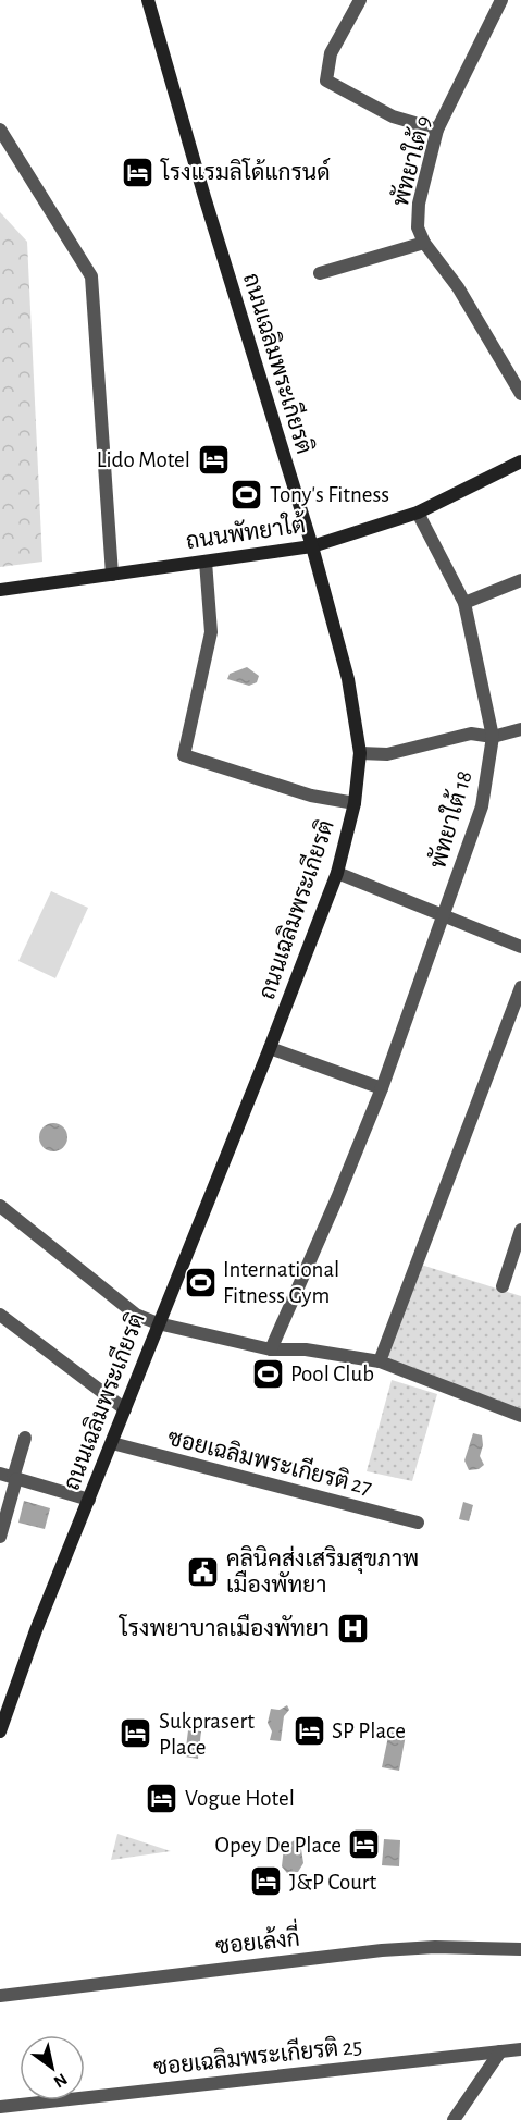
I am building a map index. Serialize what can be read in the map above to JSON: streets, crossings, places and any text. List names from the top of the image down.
{
  "streets": {
    "main road": ["ถนนเฉลิมพระเกียรติ", "ถนนพัทยาใต้"],
    "street": [
      "พัทยาใต้ 9",
      "พัทยาใต้ 18",
      "ซอยเฉลิมพระเกียรติ 27",
      "ซอยเล้งกี่",
      "ซอยเฉลิมพระเกียรติ 25"
    ]
  },
  "crossings": [
    ["ถนนเฉลิมพระเกียรติ", "ถนนพัทยาใต้"],
    ["ถนนเฉลิมพระเกียรติ", "ซอยเฉลิมพระเกียรติ 27"],
    ["ถนนพัทยาใต้", "พัทยาใต้ 18"]
  ],
  "places": {
    "hotel": [
      "โรงแรมลิโด้แกรนด์",
      "Lido Motel",
      "SP Place",
      "Sukprasert Place",
      "Vogue Hotel",
      "Opey De Place",
      "J&P Court"
    ],
    "sports": ["Tony's Fitness", "International Fitness Gym", "Pool Club"],
    "public building": ["คลินิคส่งเสริมสุขภาพ เมืองพัทยา"],
    "hospital": ["โรงพยาบาลเมืองพัทยา"]
  },
  "north": "bottom right"
}
